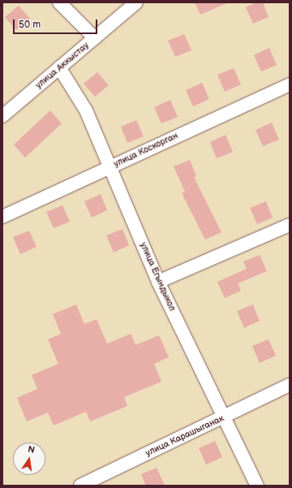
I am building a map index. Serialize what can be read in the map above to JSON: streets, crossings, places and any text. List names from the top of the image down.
{
  "streets": {
    "street": [
      "улица Аккыстау",
      "улица Коскорган",
      "улица Егындыкол",
      "улица Карашыганак"
    ]
  },
  "crossings": [
    ["улица Аккыстау", "улица Егындыкол"],
    ["улица Коскорган", "улица Егындыкол"],
    ["улица Егындыкол", "улица Карашыганак"]
  ],
  "scale_bar": "50 m",
  "north": "top"
}
